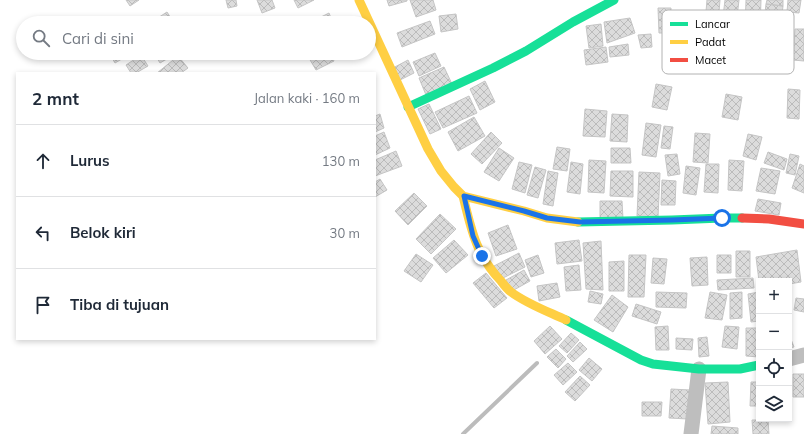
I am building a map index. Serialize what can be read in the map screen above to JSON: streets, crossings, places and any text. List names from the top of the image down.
{
  "legend": ["Lancar", "Padat", "Macet"],
  "page": {
    "search": "Cari di sini",
    "heading": ["2 mnt", "Jalan kaki · 160 m"],
    "list": [
      ["Lurus", "130 m"],
      ["Belok kiri", "30 m"],
      "Tiba di tujuan"
    ],
    "map_buttons": ["+", "−"]
  }
}
